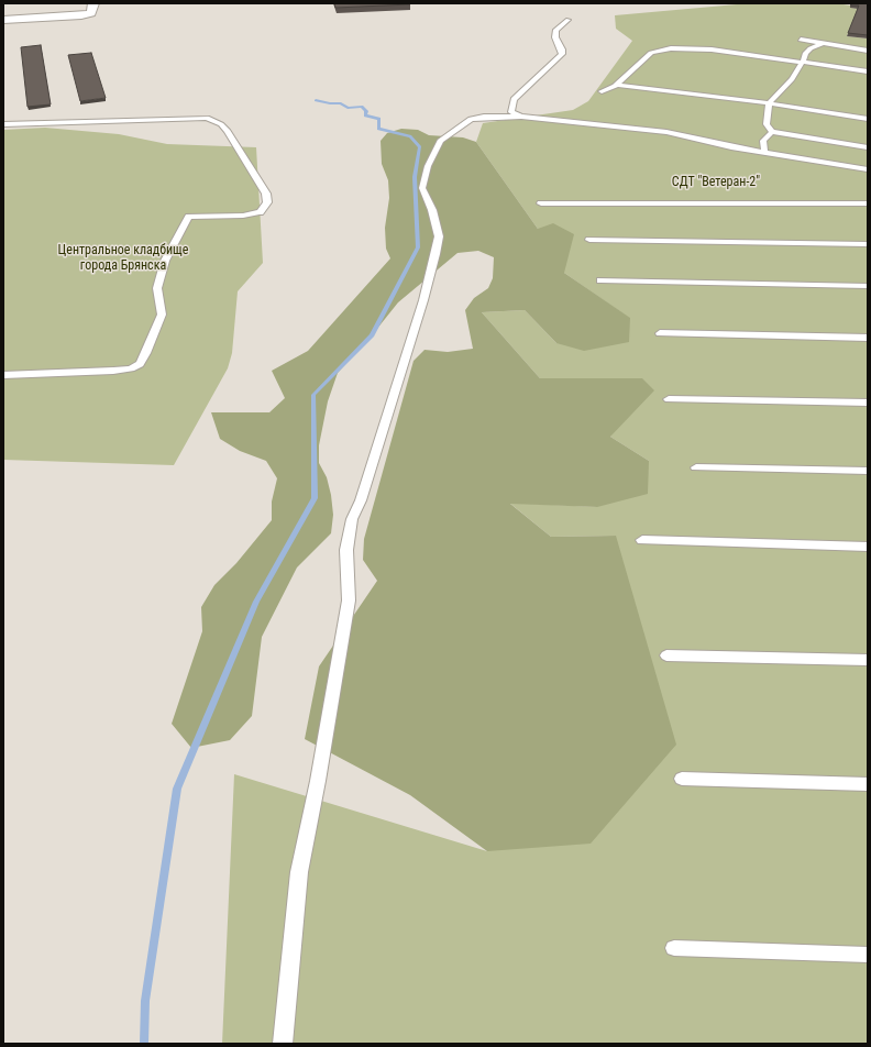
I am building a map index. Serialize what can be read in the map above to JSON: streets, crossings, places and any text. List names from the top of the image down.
{
  "parks": ["СДТ \"Ветеран-2\"", "Центральное кладбище города Брянска"]
}
